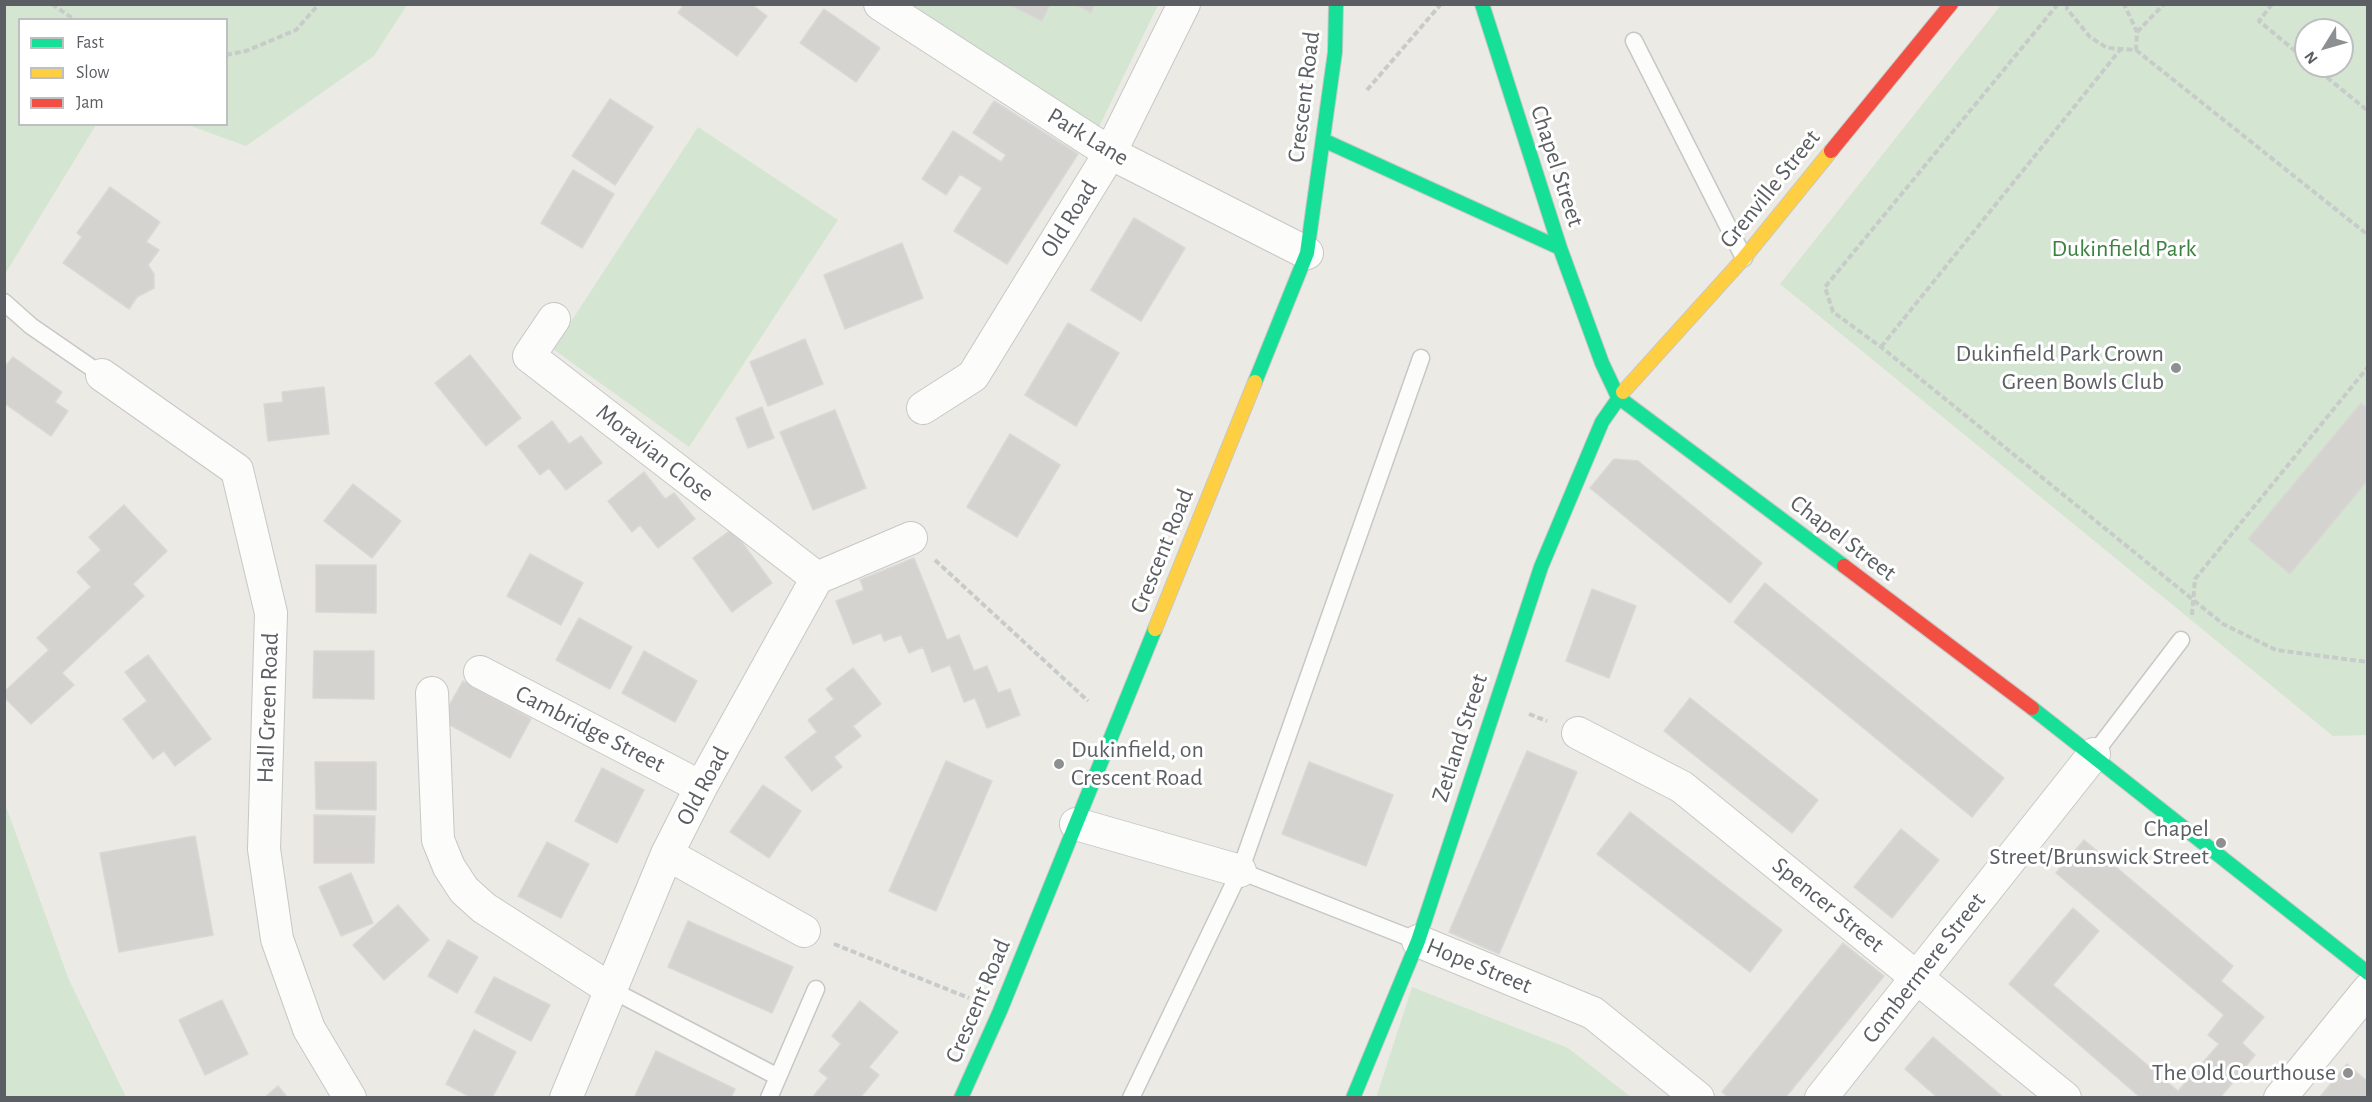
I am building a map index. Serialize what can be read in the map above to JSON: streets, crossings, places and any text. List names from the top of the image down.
{
  "streets": {
    "street": [
      "Crescent Road",
      "Park Lane",
      "Chapel Street",
      "Grenville Street",
      "Old Road",
      "Moravian Close",
      "Hall Green Road",
      "Cambridge Street",
      "Zetland Street",
      "Spencer Street",
      "Hope Street",
      "Combermere Street"
    ]
  },
  "crossings": [
    ["Crescent Road", "Park Lane"],
    ["Park Lane", "Old Road"],
    ["Chapel Street", "Grenville Street"],
    ["Chapel Street", "Zetland Street"],
    ["Chapel Street", "Combermere Street"],
    ["Grenville Street", "Zetland Street"],
    ["Old Road", "Moravian Close"],
    ["Old Road", "Cambridge Street"],
    ["Zetland Street", "Hope Street"],
    ["Spencer Street", "Combermere Street"]
  ],
  "parks": ["Dukinfield Park"],
  "places": [
    "Dukinfield Park Crown Green Bowls Club",
    "Dukinfield, on Crescent Road",
    "Chapel Street/Brunswick Street",
    "The Old Courthouse"
  ],
  "legend": ["Fast", "Slow", "Jam"],
  "north": "bottom left"
}
